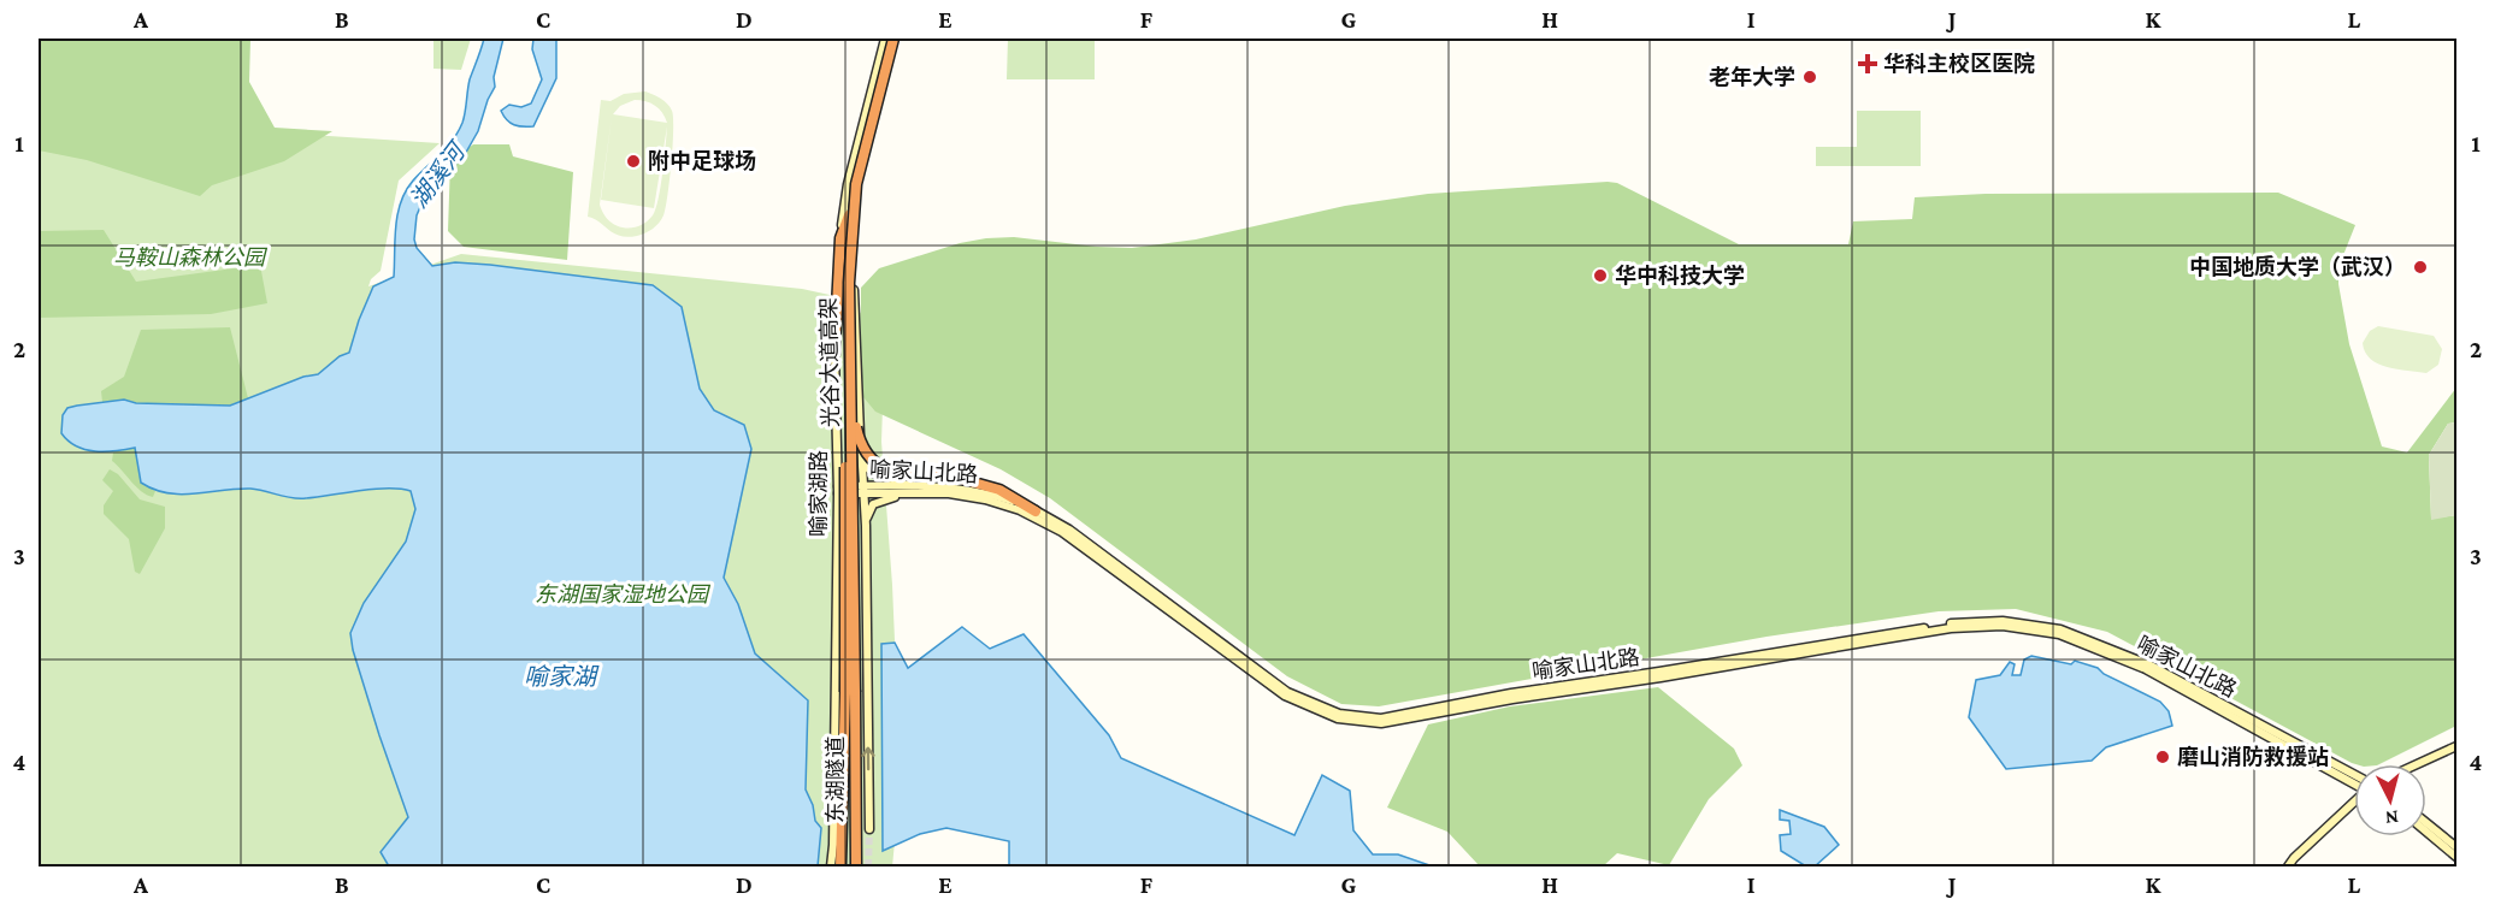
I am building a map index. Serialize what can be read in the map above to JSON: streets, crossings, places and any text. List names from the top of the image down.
{
  "streets": {
    "highway": ["光谷大道高架", "东湖隧道"],
    "main road": ["喻家山北路", "喻家湖路"]
  },
  "crossings": [
    ["光谷大道高架", "喻家湖路"],
    ["光谷大道高架", "东湖隧道"],
    ["喻家山北路", "喻家湖路"],
    ["喻家湖路", "东湖隧道"]
  ],
  "water": ["湖溪河", "喻家湖"],
  "parks": ["马鞍山森林公园", "东湖国家湿地公园"],
  "places": {
    "health": ["华科主校区医院"],
    "other": [
      "老年大学",
      "附中足球场",
      "中国地质大学（武汉）",
      "华中科技大学",
      "磨山消防救援站"
    ]
  },
  "north": "bottom",
  "grid": {
    "columns": [
      "A",
      "B",
      "C",
      "D",
      "E",
      "F",
      "G",
      "H",
      "I",
      "J",
      "K",
      "L"
    ],
    "rows": [
      "1",
      "2",
      "3",
      "4"
    ]
  }
}
